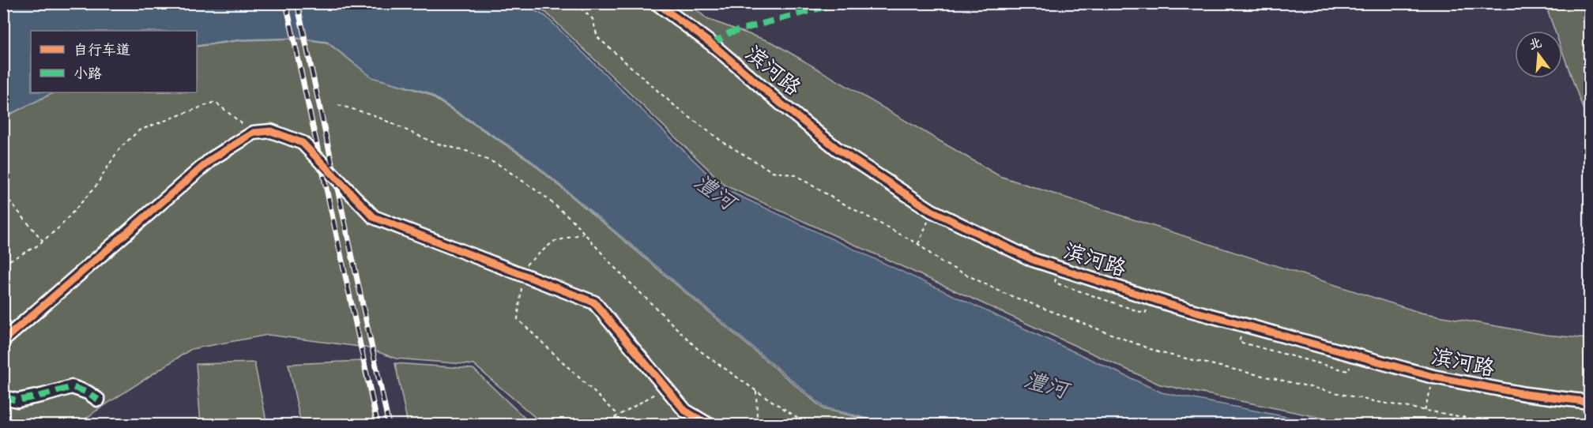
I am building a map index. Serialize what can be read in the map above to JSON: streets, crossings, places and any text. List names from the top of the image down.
{
  "streets": {
    "street": ["滨河路"]
  },
  "water": ["澧河"],
  "legend": ["自行车道", "小路"],
  "north": "top"
}
